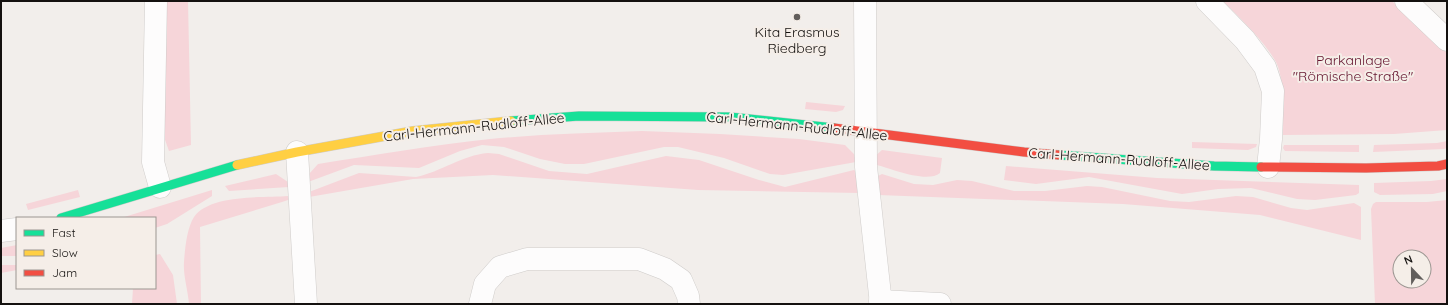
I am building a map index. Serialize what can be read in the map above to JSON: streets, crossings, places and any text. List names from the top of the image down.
{
  "streets": {
    "street": ["Carl-Hermann-Rudloff-Allee"]
  },
  "parks": ["Parkanlage \"Römische Straße\""],
  "places": ["Kita Erasmus Riedberg"],
  "legend": ["Fast", "Slow", "Jam"],
  "north": "top"
}
